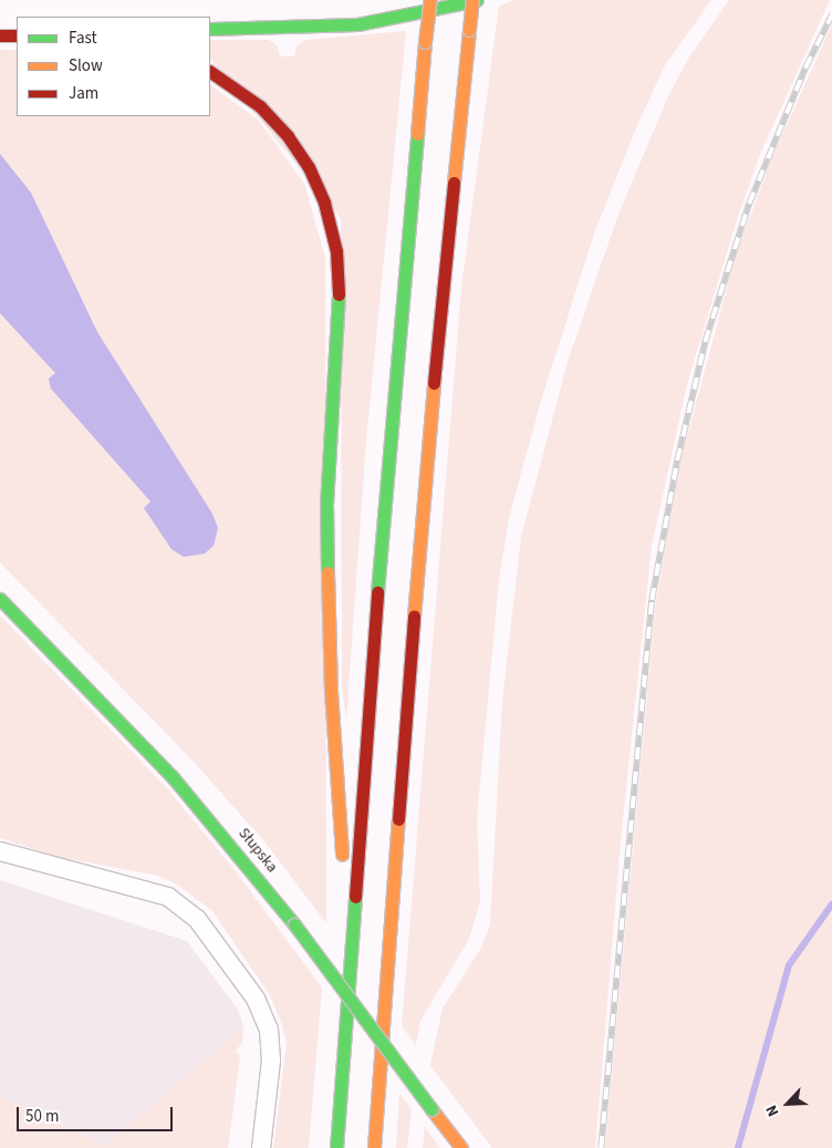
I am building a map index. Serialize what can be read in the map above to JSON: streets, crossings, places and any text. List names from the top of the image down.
{
  "streets": {
    "main road": ["Słupska"]
  },
  "legend": ["Fast", "Slow", "Jam"],
  "scale_bar": "50 m",
  "north": "bottom left"
}
